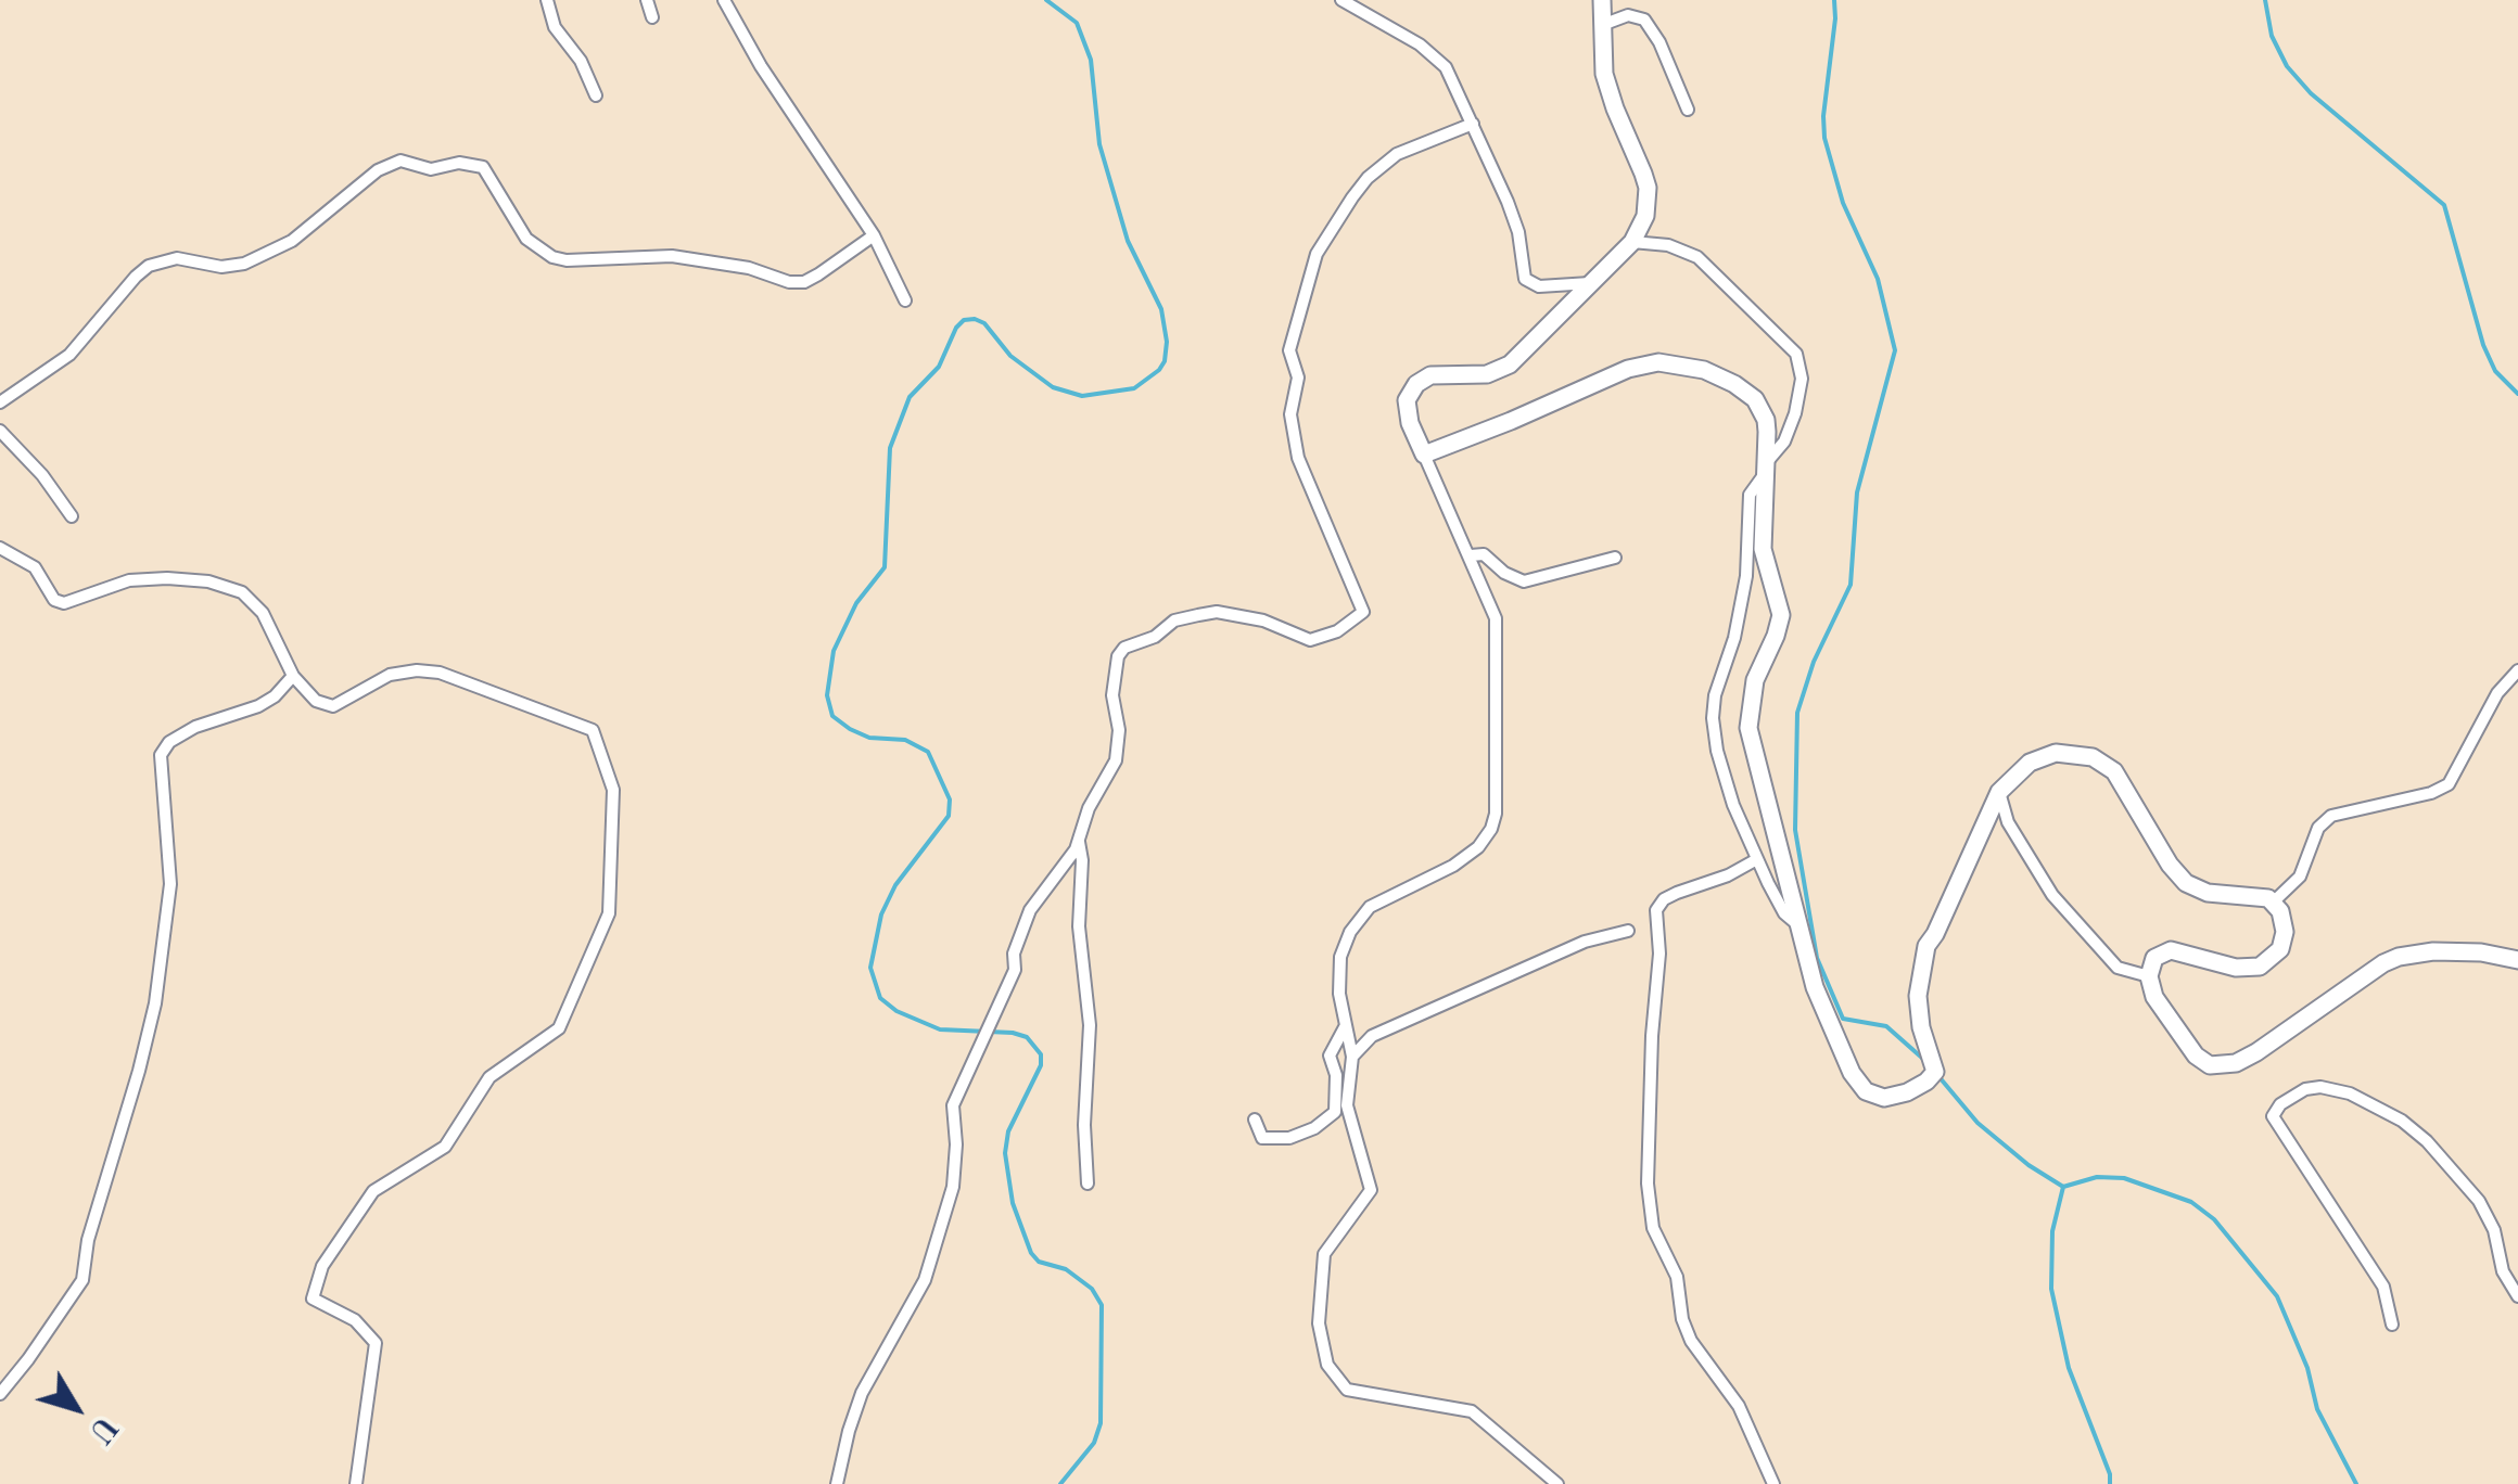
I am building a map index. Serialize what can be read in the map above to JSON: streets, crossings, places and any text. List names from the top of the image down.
{
  "north": "bottom right"
}
